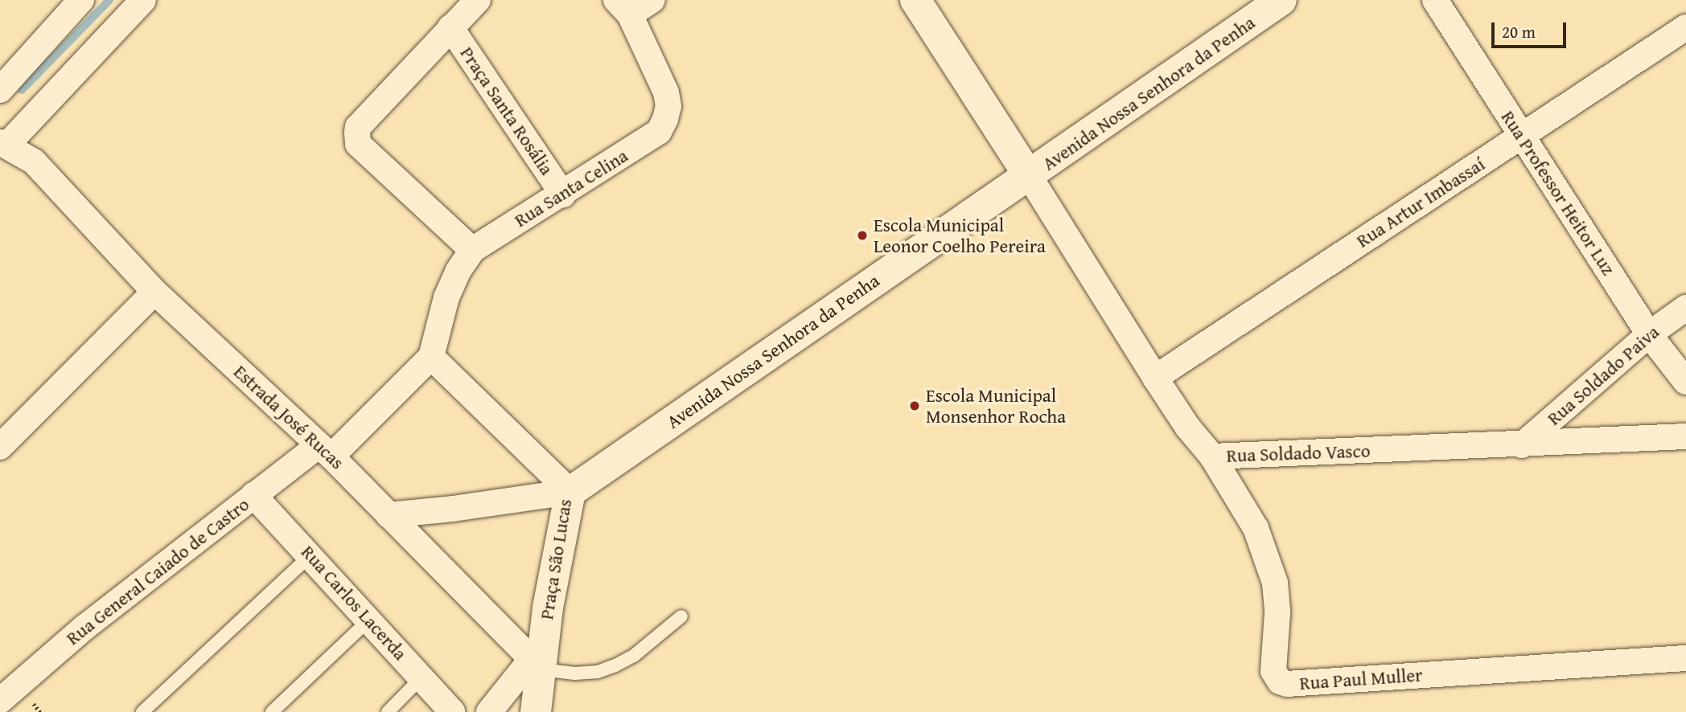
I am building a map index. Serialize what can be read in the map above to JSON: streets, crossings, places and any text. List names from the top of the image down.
{
  "streets": {
    "street": [
      "Avenida Nossa Senhora da Penha",
      "Praça Santa Rosália",
      "Rua Santa Celina",
      "Rua Professor Heitor Luz",
      "Rua Artur Imbassaí",
      "Rua Soldado Paiva",
      "Estrada José Rucas",
      "Rua Soldado Vasco",
      "Praça São Lucas",
      "Rua General Caiado de Castro",
      "Rua Carlos Lacerda",
      "Rua Paul Muller"
    ]
  },
  "crossings": [
    ["Avenida Nossa Senhora da Penha", "Rua Soldado Vasco"],
    ["Avenida Nossa Senhora da Penha", "Praça São Lucas"],
    ["Praça Santa Rosália", "Rua Santa Celina"],
    ["Rua Professor Heitor Luz", "Rua Artur Imbassaí"],
    ["Rua Professor Heitor Luz", "Rua Soldado Paiva"],
    ["Rua Artur Imbassaí", "Rua Soldado Vasco"],
    ["Rua Soldado Paiva", "Rua Soldado Vasco"],
    ["Estrada José Rucas", "Praça São Lucas"],
    ["Estrada José Rucas", "Rua General Caiado de Castro"],
    ["Rua Soldado Vasco", "Rua Paul Muller"],
    ["Rua General Caiado de Castro", "Rua Carlos Lacerda"]
  ],
  "places": ["Escola Municipal Leonor Coelho Pereira", "Escola Municipal Monsenhor Rocha"],
  "scale_bar": "20 m"
}
